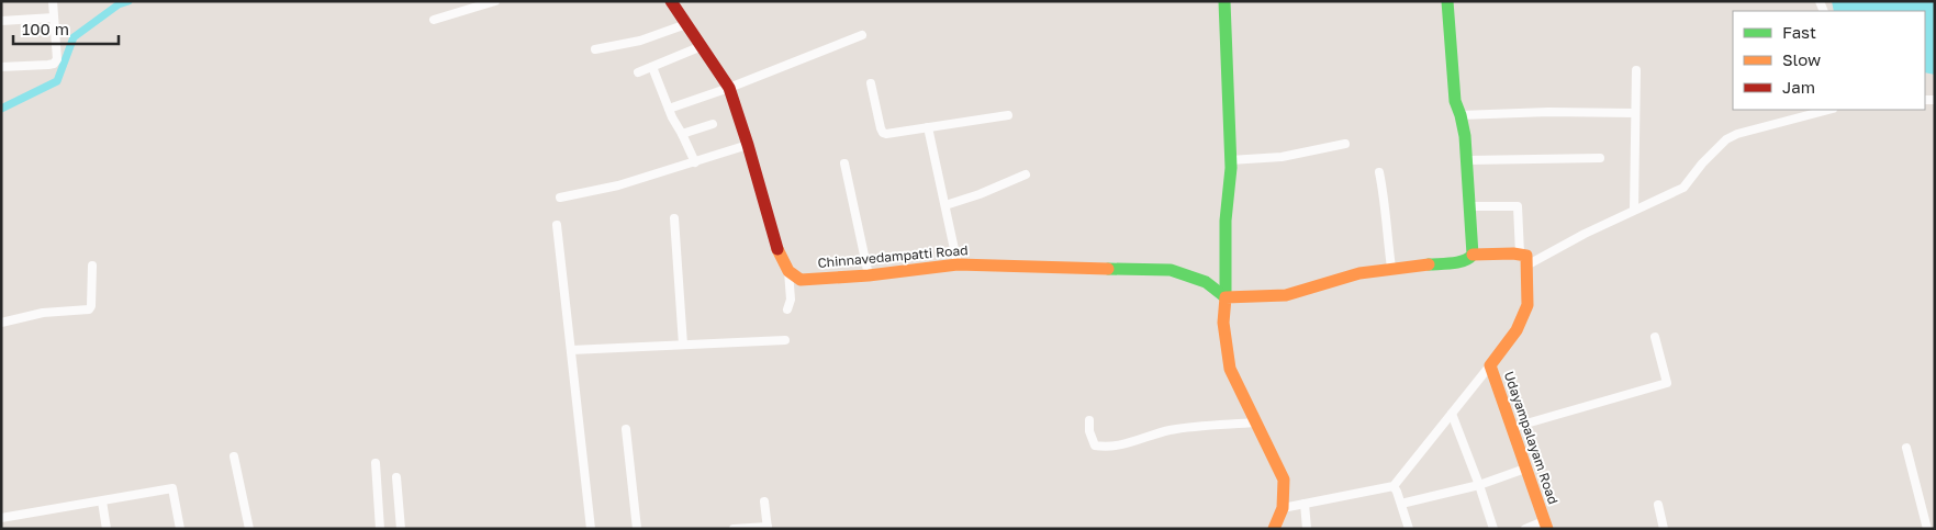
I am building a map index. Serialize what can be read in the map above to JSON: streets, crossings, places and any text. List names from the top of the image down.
{
  "streets": {
    "street": ["Chinnavedampatti Road", "Udayampalayam Road"]
  },
  "legend": ["Fast", "Slow", "Jam"],
  "scale_bar": "100 m"
}
